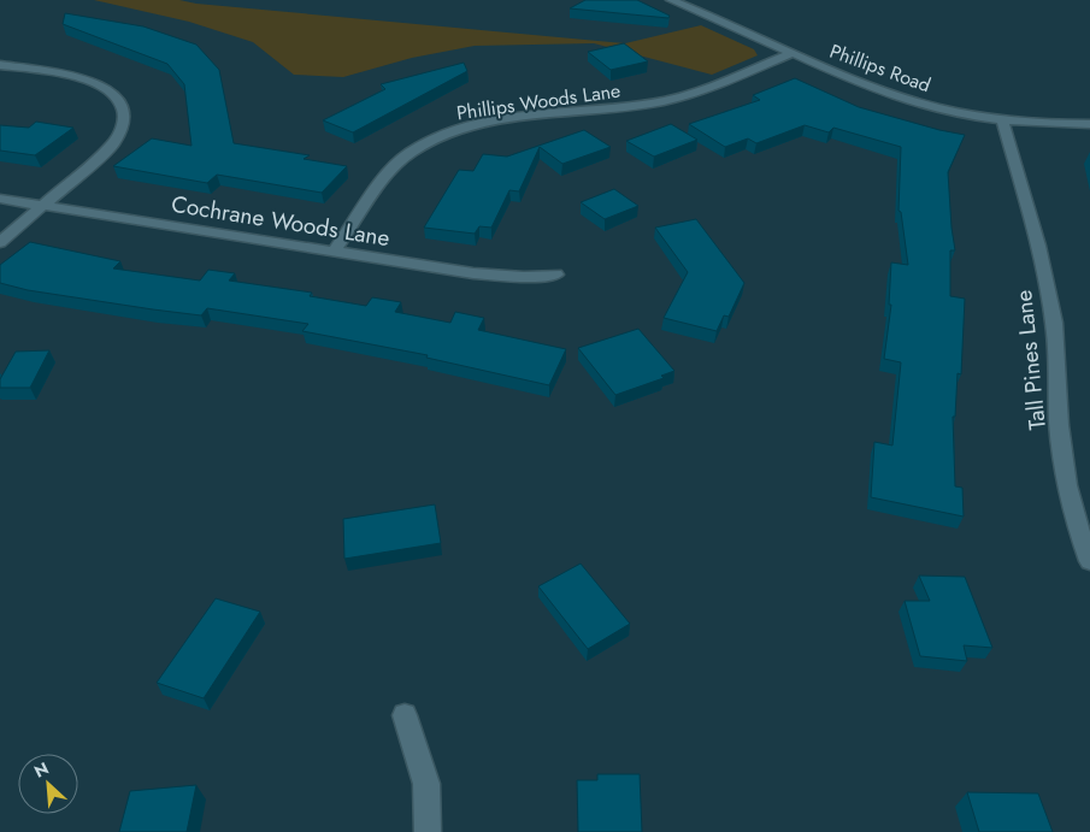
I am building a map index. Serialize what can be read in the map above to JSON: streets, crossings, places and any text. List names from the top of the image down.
{
  "streets": {
    "street": [
      "Phillips Road",
      "Phillips Woods Lane",
      "Cochrane Woods Lane",
      "Tall Pines Lane"
    ]
  },
  "crossings": [
    ["Phillips Road", "Phillips Woods Lane"],
    ["Phillips Road", "Tall Pines Lane"],
    ["Phillips Woods Lane", "Cochrane Woods Lane"]
  ],
  "north": "top left"
}
